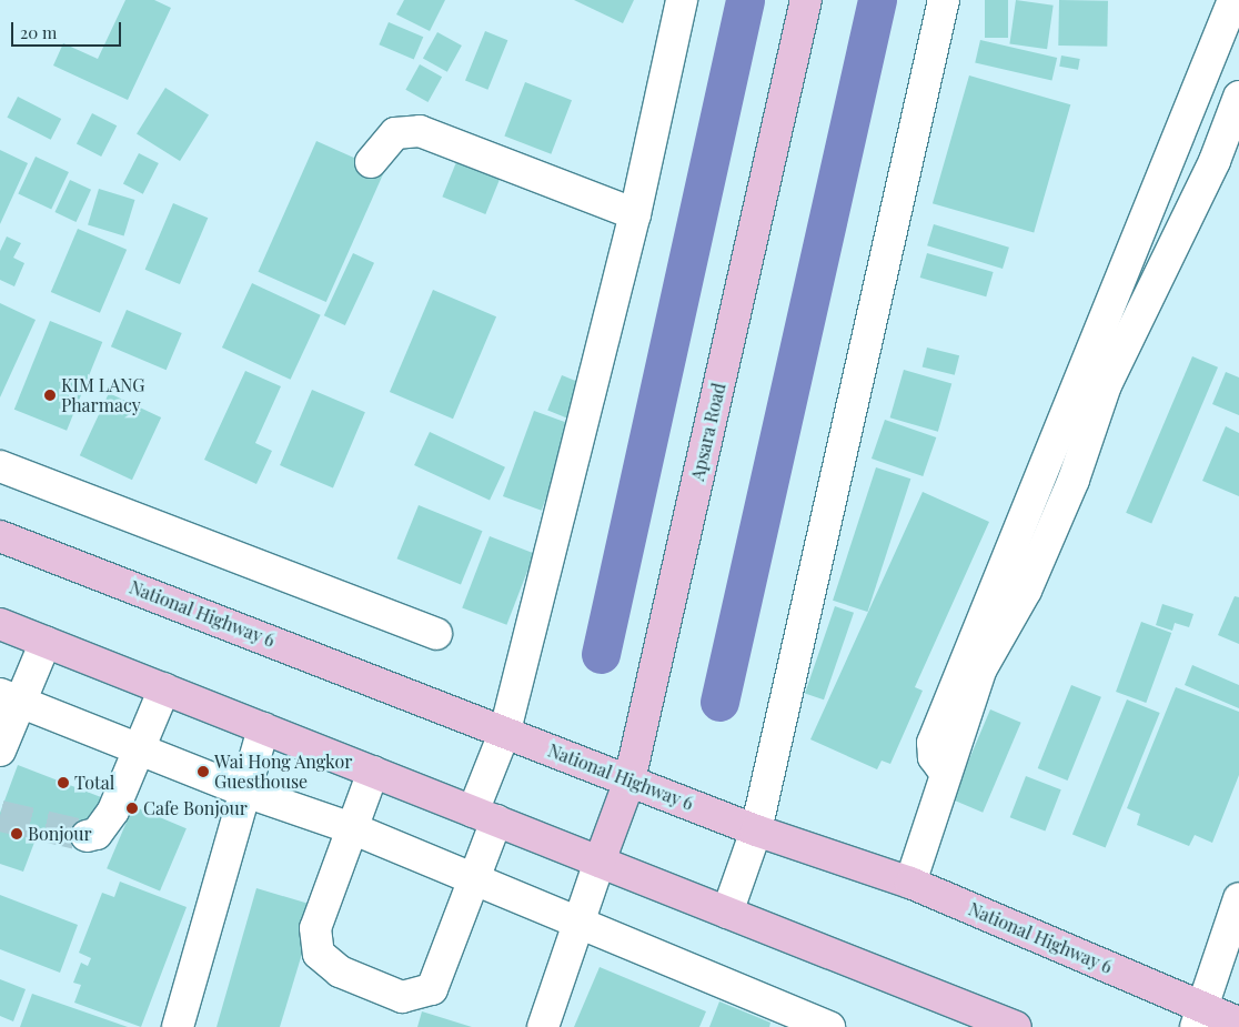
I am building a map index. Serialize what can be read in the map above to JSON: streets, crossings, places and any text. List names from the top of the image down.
{
  "streets": {
    "main road": ["Apsara Road", "National Highway 6"]
  },
  "crossings": [
    ["Apsara Road", "National Highway 6"]
  ],
  "places": [
    "KIM LANG Pharmacy",
    "Wai Hong Angkor Guesthouse",
    "Total",
    "Cafe Bonjour",
    "Bonjour"
  ],
  "scale_bar": "20 m"
}
